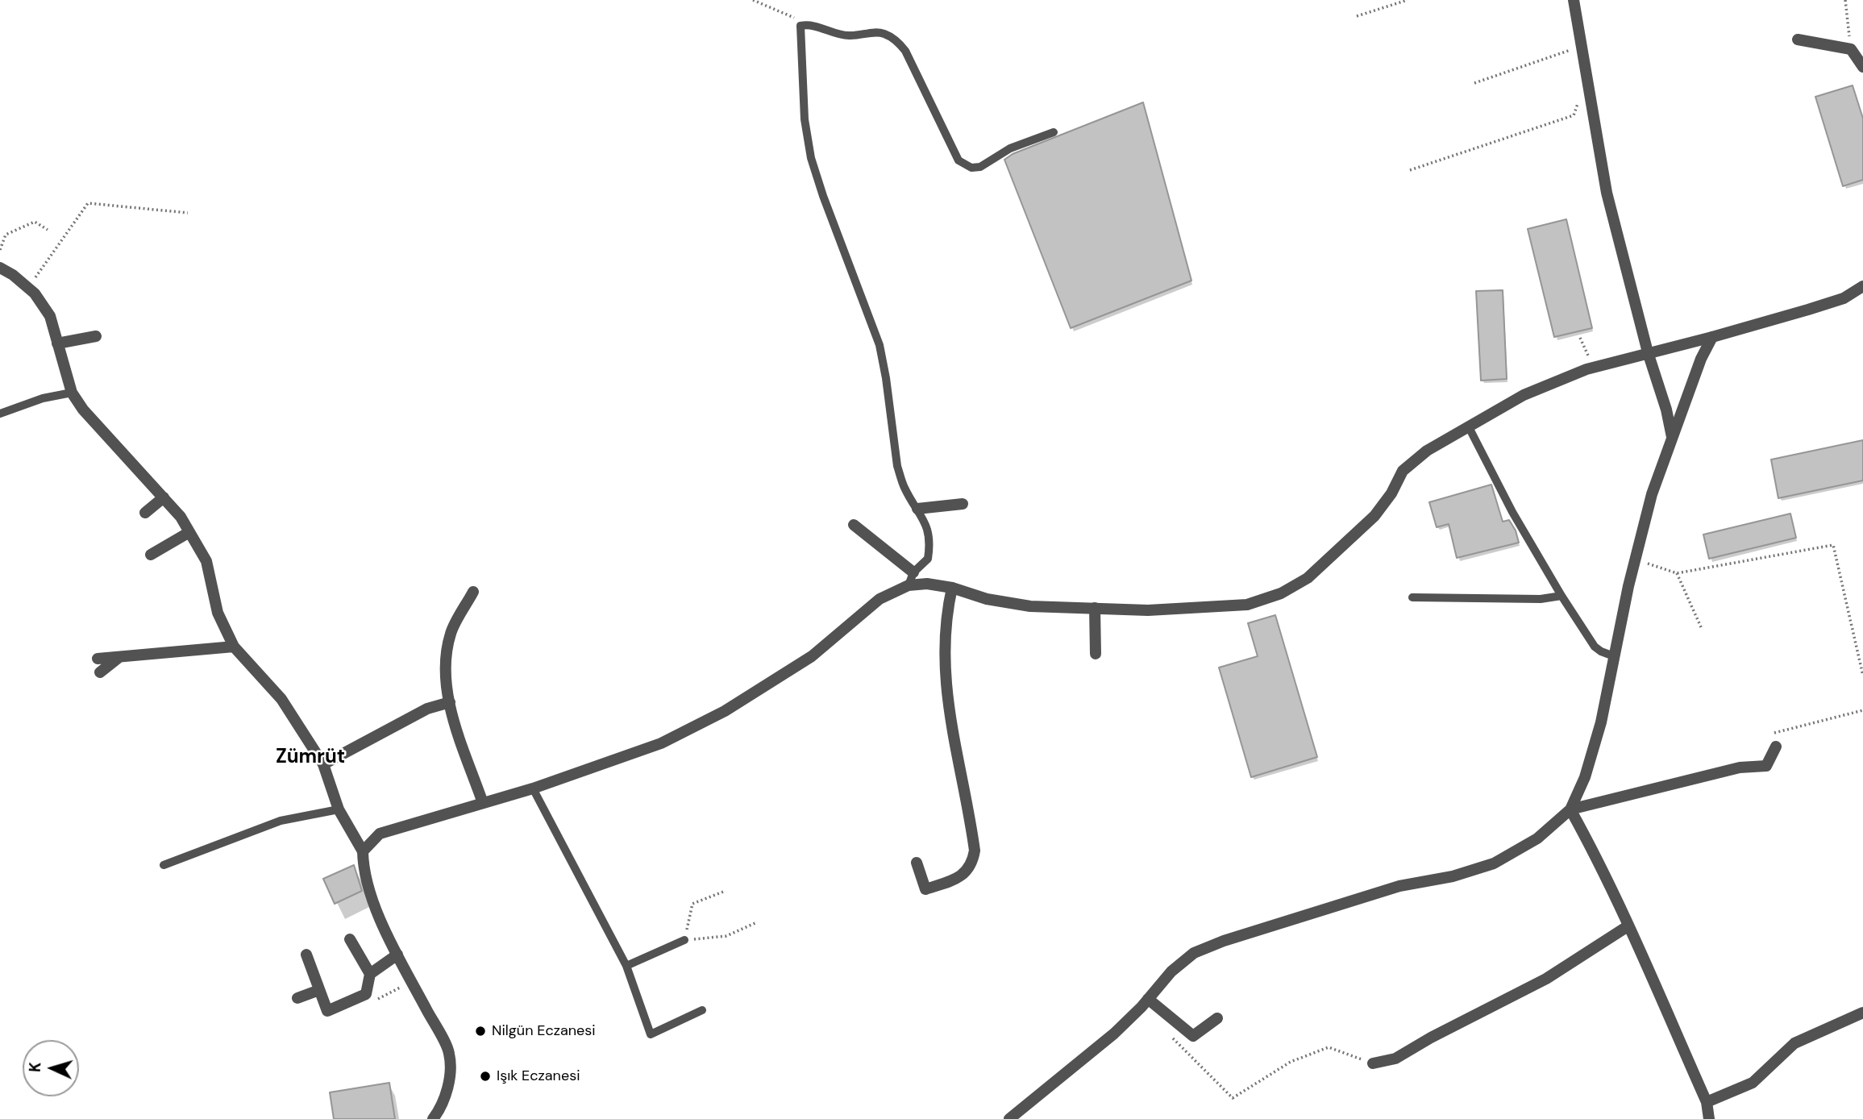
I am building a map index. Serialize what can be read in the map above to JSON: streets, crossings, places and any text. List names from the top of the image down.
{
  "districts": ["Zümrüt"],
  "places": ["Nilgün Eczanesi", "Işık Eczanesi"],
  "north": "left"
}
